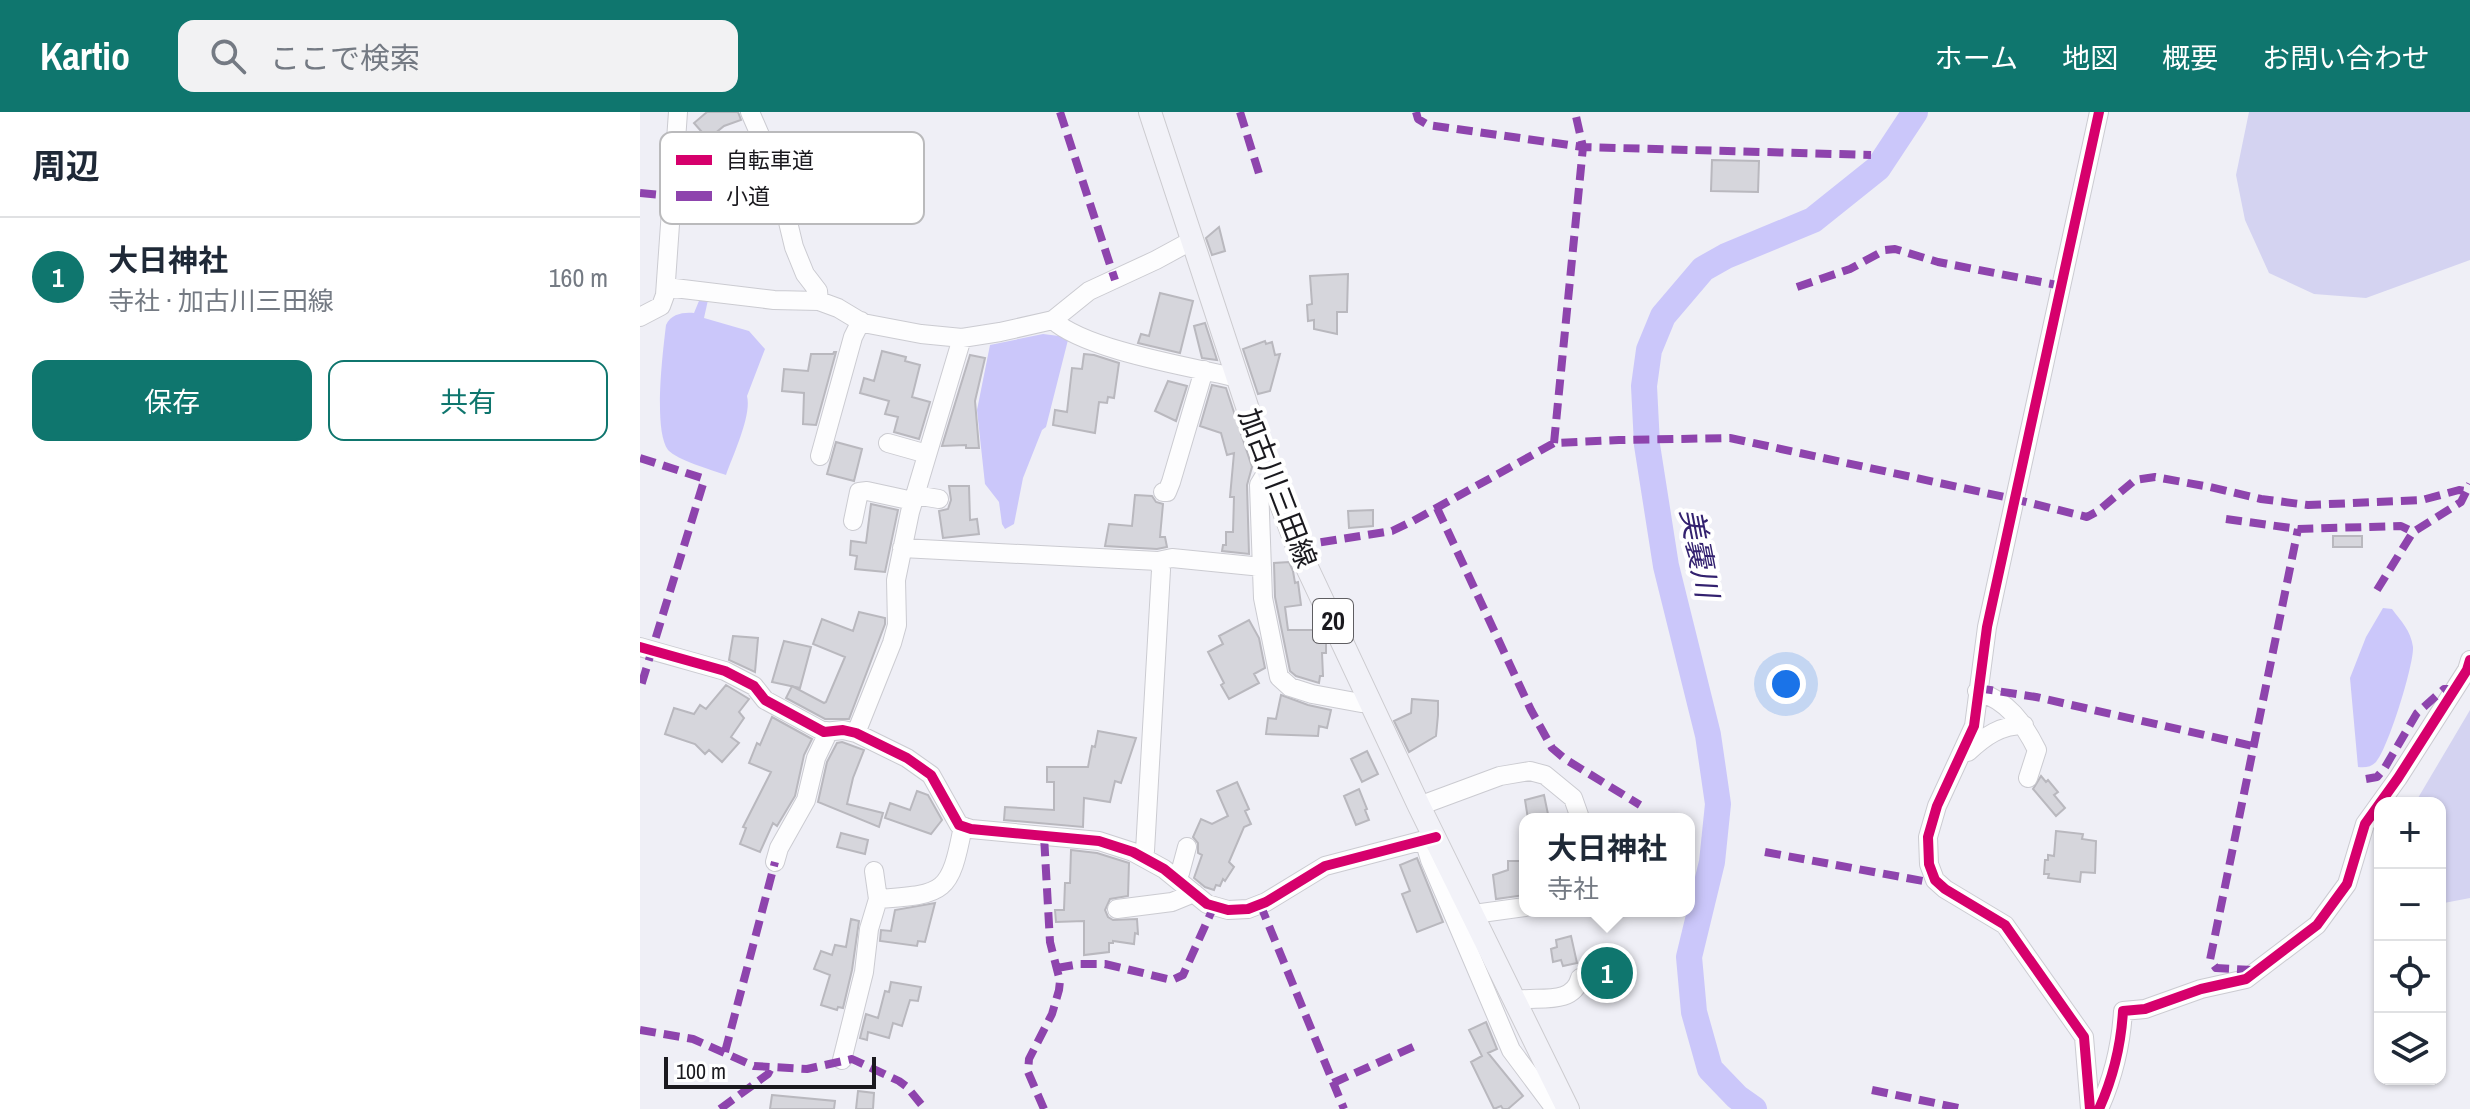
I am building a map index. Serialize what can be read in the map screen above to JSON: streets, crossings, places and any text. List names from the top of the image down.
{
  "streets": {
    "main road": ["加古川三田線", "20"]
  },
  "water": ["美嚢川"],
  "legend": ["自転車道", "小道"],
  "scale_bar": "100 m",
  "page": {
    "header": "Kartio",
    "search": "ここで検索",
    "nav": [
      "ホーム",
      "地図",
      "概要",
      "お問い合わせ"
    ],
    "heading": "周辺",
    "list": [
      {
        "mark": "1",
        "name": "大日神社",
        "note": "寺社 · 加古川三田線",
        "value": "160 m"
      }
    ],
    "buttons": ["保存", "共有"],
    "map_buttons": ["+", "−"],
    "popup": ["大日神社", "寺社"],
    "pins": "1",
    "scale": "100 m"
  }
}
